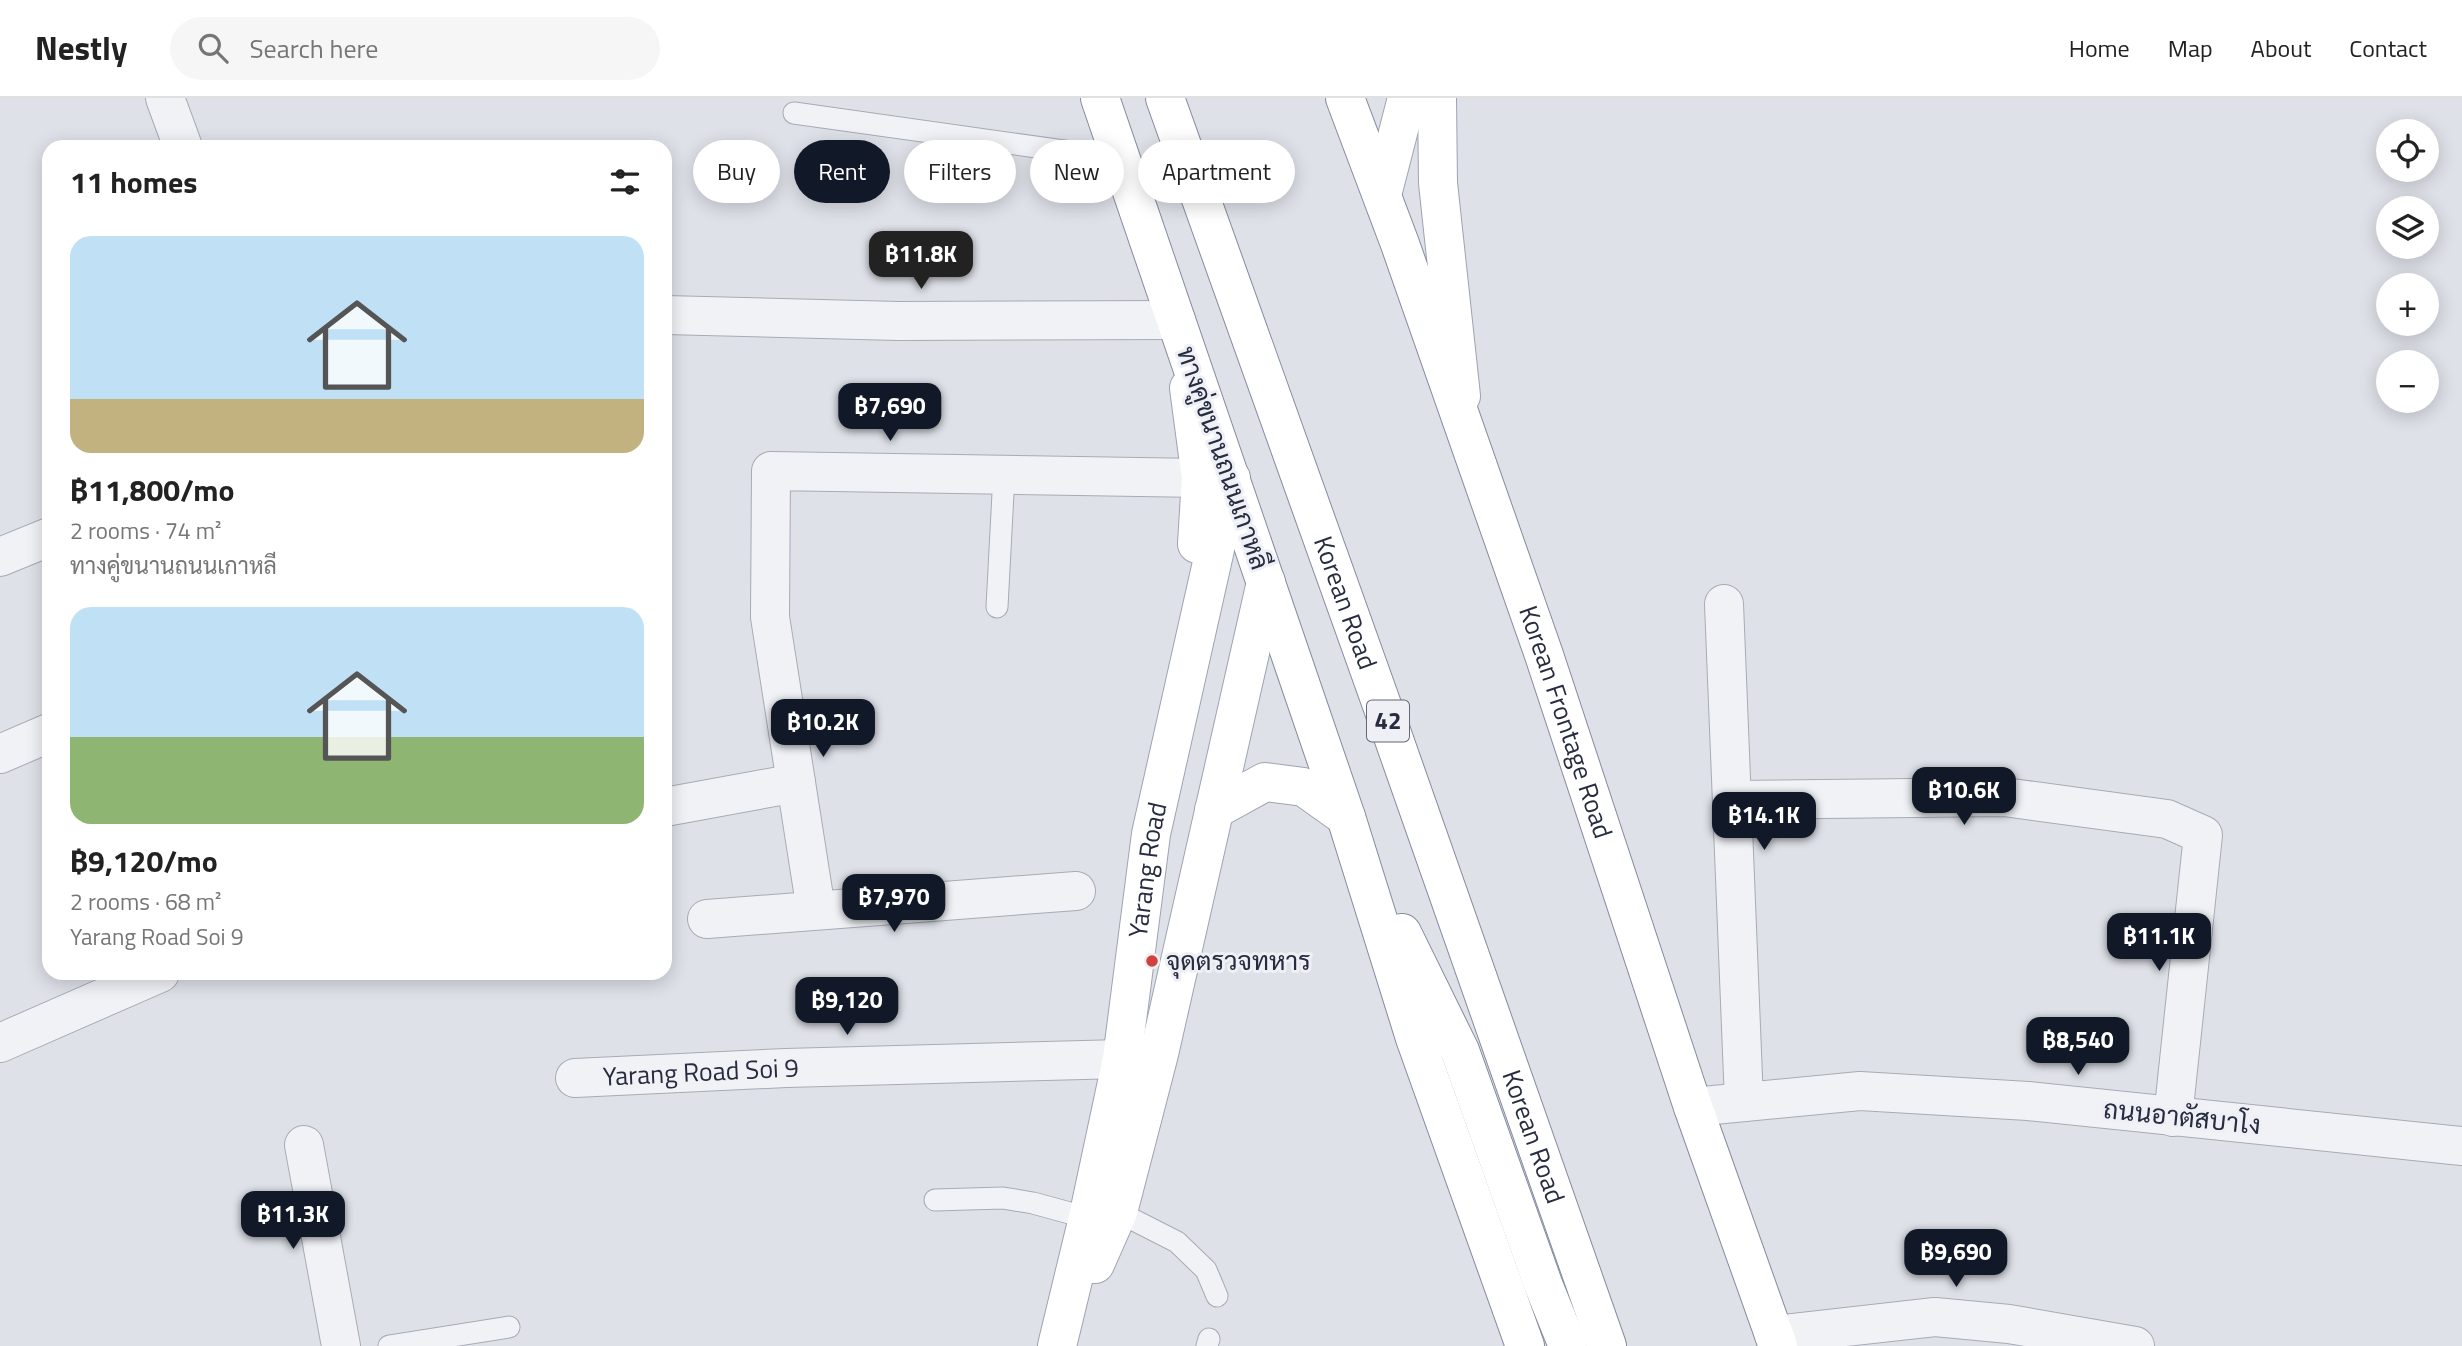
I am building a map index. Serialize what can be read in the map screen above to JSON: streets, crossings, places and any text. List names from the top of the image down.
{
  "streets": {
    "main road": [
      "ทางคู่ขนานถนนเกาหลี",
      "Korean Road",
      "42",
      "Korean Frontage Road",
      "Yarang Road"
    ],
    "street": ["Yarang Road Soi 9", "ถนนอาตัสบาโง"]
  },
  "crossings": [
    ["ทางคู่ขนานถนนเกาหลี", "Yarang Road"],
    ["Korean Frontage Road", "ถนนอาตัสบาโง"],
    ["Yarang Road", "Yarang Road Soi 9"]
  ],
  "places": ["จุดตรวจทหาร"],
  "page": {
    "header": "Nestly",
    "search": "Search here",
    "nav": [
      "Home",
      "Map",
      "About",
      "Contact"
    ],
    "map_buttons": ["+", "−"],
    "chip": [
      "Buy",
      "Rent",
      "Filters",
      "New",
      "Apartment"
    ],
    "heading": "11 homes",
    "list": [
      {
        "name": "฿11,800/mo",
        "note": "2 rooms · 74 m² · ทางคู่ขนานถนนเกาหลี"
      },
      {
        "name": "฿9,120/mo",
        "note": "2 rooms · 68 m² · Yarang Road Soi 9"
      }
    ],
    "price": [
      "฿11.8K",
      "฿7,690",
      "฿10.2K",
      "฿10.6K",
      "฿14.1K",
      "฿7,970",
      "฿11.1K",
      "฿9,120",
      "฿8,540",
      "฿11.3K",
      "฿9,690"
    ]
  }
}
